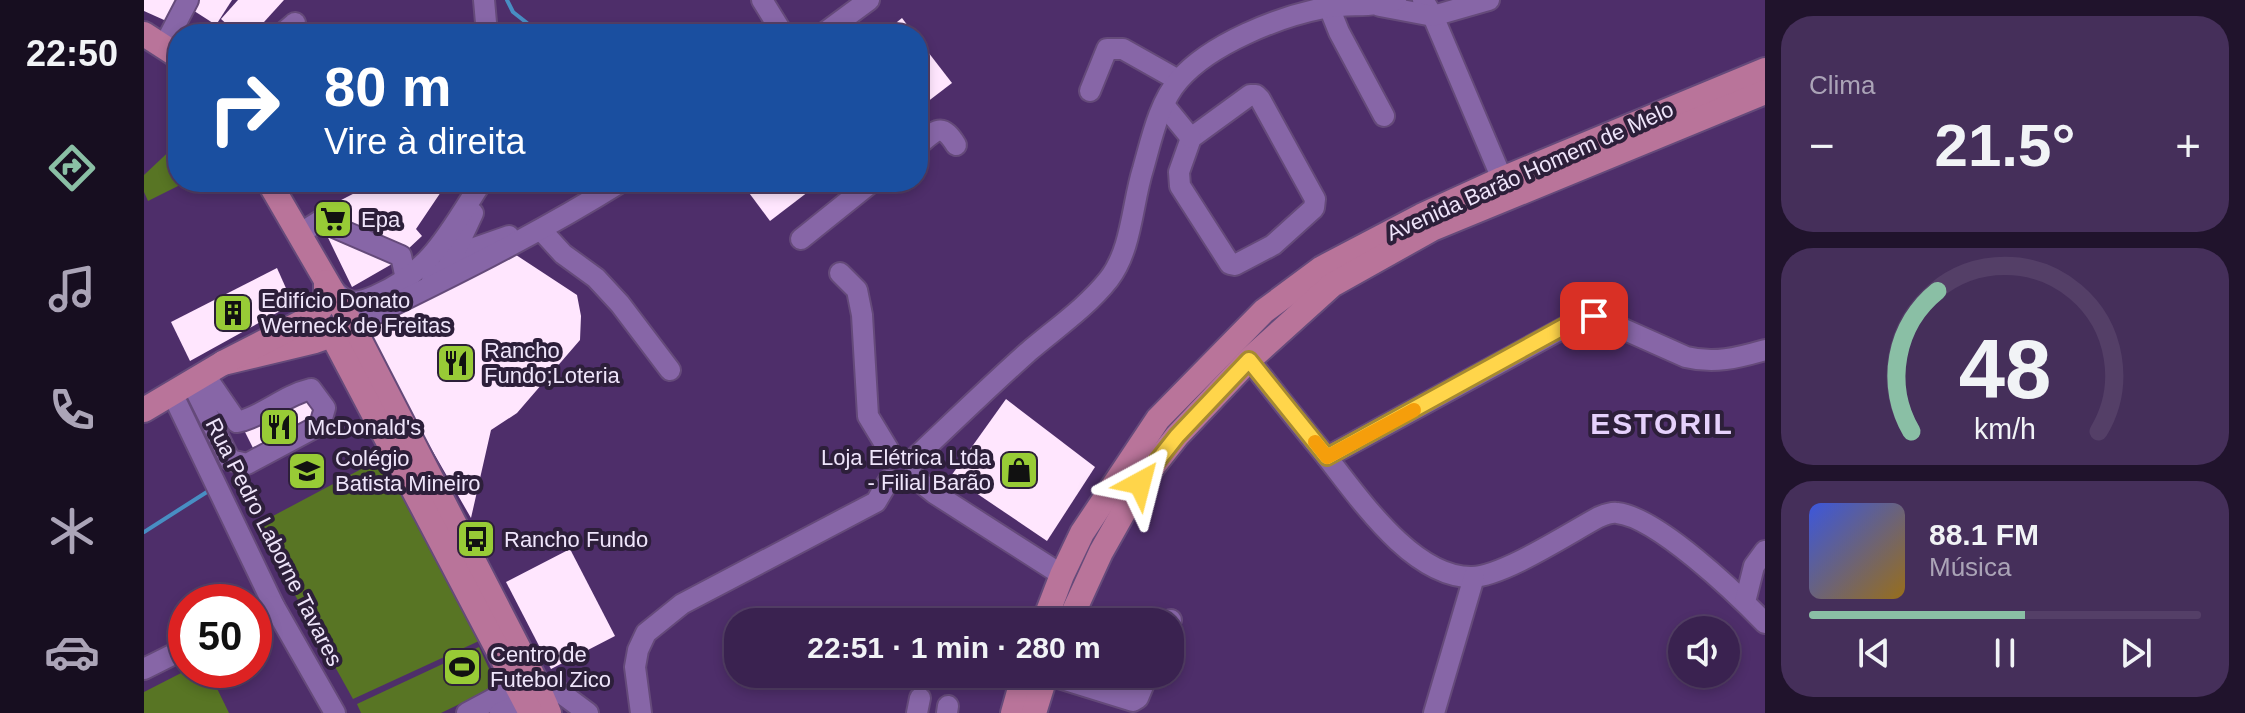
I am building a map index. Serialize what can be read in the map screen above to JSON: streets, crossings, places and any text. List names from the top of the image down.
{
  "streets": {
    "main road": ["Avenida Barão Homem de Melo"],
    "street": ["Rua Pedro Laborne Tavares"]
  },
  "districts": ["ESTORIL"],
  "places": {
    "supermarket": ["Epa"],
    "building": ["Edifício Donato Werneck de Freitas"],
    "restaurant": ["Rancho Fundo;Loteria", "McDonald's"],
    "shop": ["Loja Elétrica Ltda - Filial Barão"],
    "school or university": ["Colégio Batista Mineiro"],
    "bus stop": ["Rancho Fundo"],
    "sports": ["Centro de Futebol Zico"]
  },
  "page": {
    "tabs": "22:50",
    "tile": "Clima",
    "turn": ["80 m", "Vire à direita"],
    "heat": ["−", "21.5°", "+"],
    "song": ["88.1 FM", "Música"],
    "limit": "50",
    "trip": "22:51 · 1 min · 280 m",
    "gauge": ["48", "km/h"]
  }
}
